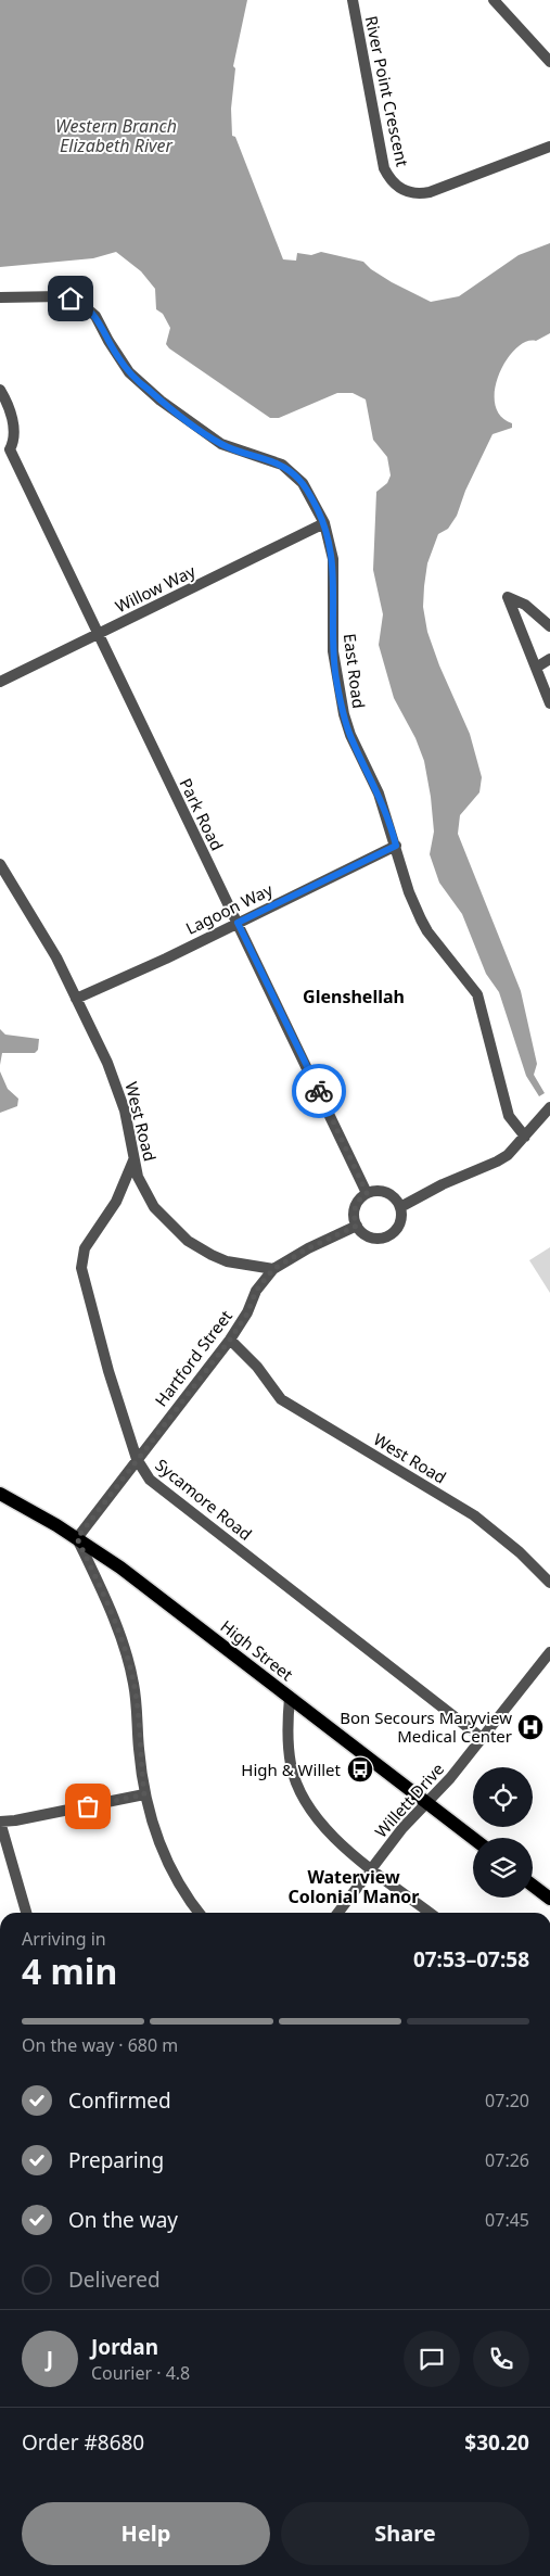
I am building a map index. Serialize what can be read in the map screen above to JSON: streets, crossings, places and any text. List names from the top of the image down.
{
  "streets": {
    "main road": ["High Street"],
    "street": [
      "River Point Crescent",
      "Willow Way",
      "East Road",
      "Park Road",
      "Lagoon Way",
      "West Road",
      "Hartford Street",
      "Sycamore Road",
      "Willett Drive"
    ]
  },
  "crossings": [
    ["Willow Way", "East Road"],
    ["Willow Way", "Park Road"],
    ["East Road", "Lagoon Way"],
    ["Park Road", "Lagoon Way"],
    ["Park Road", "Hartford Street"],
    ["Lagoon Way", "West Road"],
    ["West Road", "Hartford Street"],
    ["West Road", "Sycamore Road"],
    ["Hartford Street", "Sycamore Road"],
    ["Hartford Street", "High Street"],
    ["Sycamore Road", "Willett Drive"],
    ["High Street", "Willett Drive"]
  ],
  "districts": ["Glenshellah", "Waterview Colonial Manor"],
  "water": ["Western Branch Elizabeth River"],
  "places": {
    "hospital": ["Bon Secours Maryview Medical Center"],
    "bus stop": ["High & Willet"]
  },
  "page": {
    "heading": ["4 min", "Arriving in", "07:53–07:58"],
    "panel": [
      "Jordan",
      "Courier · 4.8",
      "Order #8680",
      "$30.20"
    ],
    "bar": "On the way · 680 m",
    "list": [
      ["Confirmed", "07:20"],
      ["Preparing", "07:26"],
      ["On the way", "07:45"],
      "Delivered"
    ],
    "round": "J",
    "buttons": ["Help", "Share"]
  }
}
